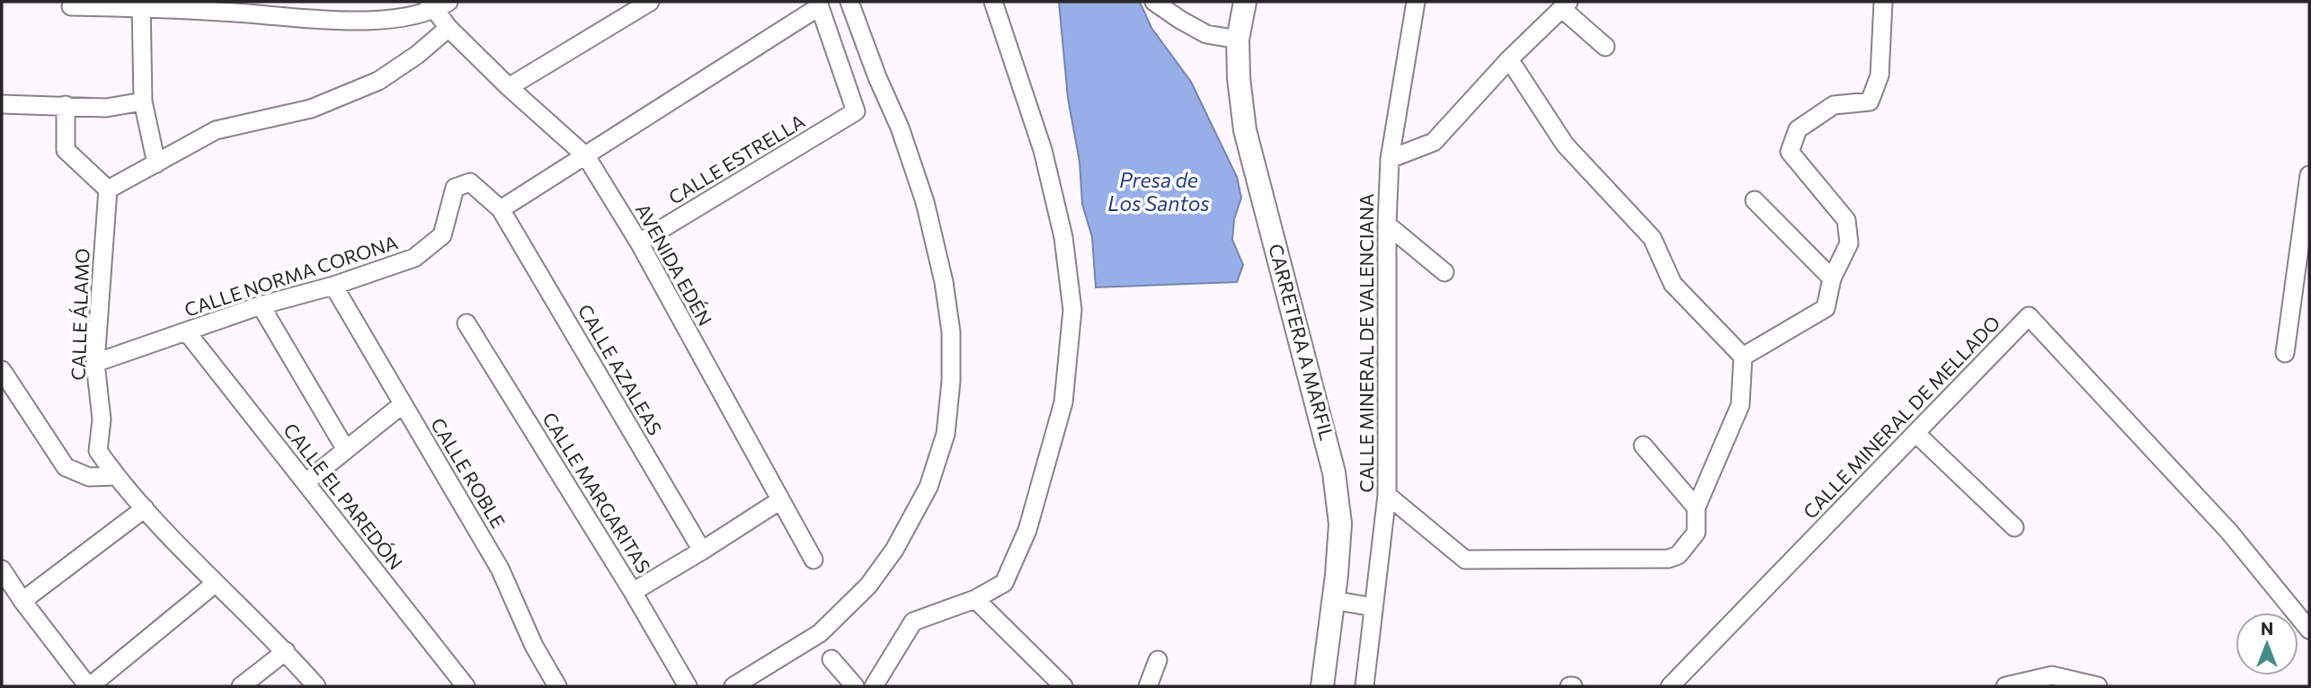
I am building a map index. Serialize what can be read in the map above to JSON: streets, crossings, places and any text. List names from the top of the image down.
{
  "streets": {
    "main road": ["CARRETERA A MARFIL"],
    "street": [
      "CALLE ESTRELLA",
      "AVENIDA EDÉN",
      "CALLE NORMA CORONA",
      "CALLE ÁLAMO",
      "CALLE MINERAL DE VALENCIANA",
      "CALLE AZALEAS",
      "CALLE MINERAL DE MELLADO",
      "CALLE ROBLE",
      "CALLE MARGARITAS",
      "CALLE EL PAREDÓN"
    ]
  },
  "crossings": [
    ["CALLE ESTRELLA", "AVENIDA EDÉN"],
    ["CALLE NORMA CORONA", "CALLE ÁLAMO"],
    ["CALLE NORMA CORONA", "CALLE AZALEAS"],
    ["CALLE NORMA CORONA", "CALLE ROBLE"],
    ["CALLE NORMA CORONA", "CALLE EL PAREDÓN"]
  ],
  "water": ["Presa de Los Santos"],
  "north": "top"
}
